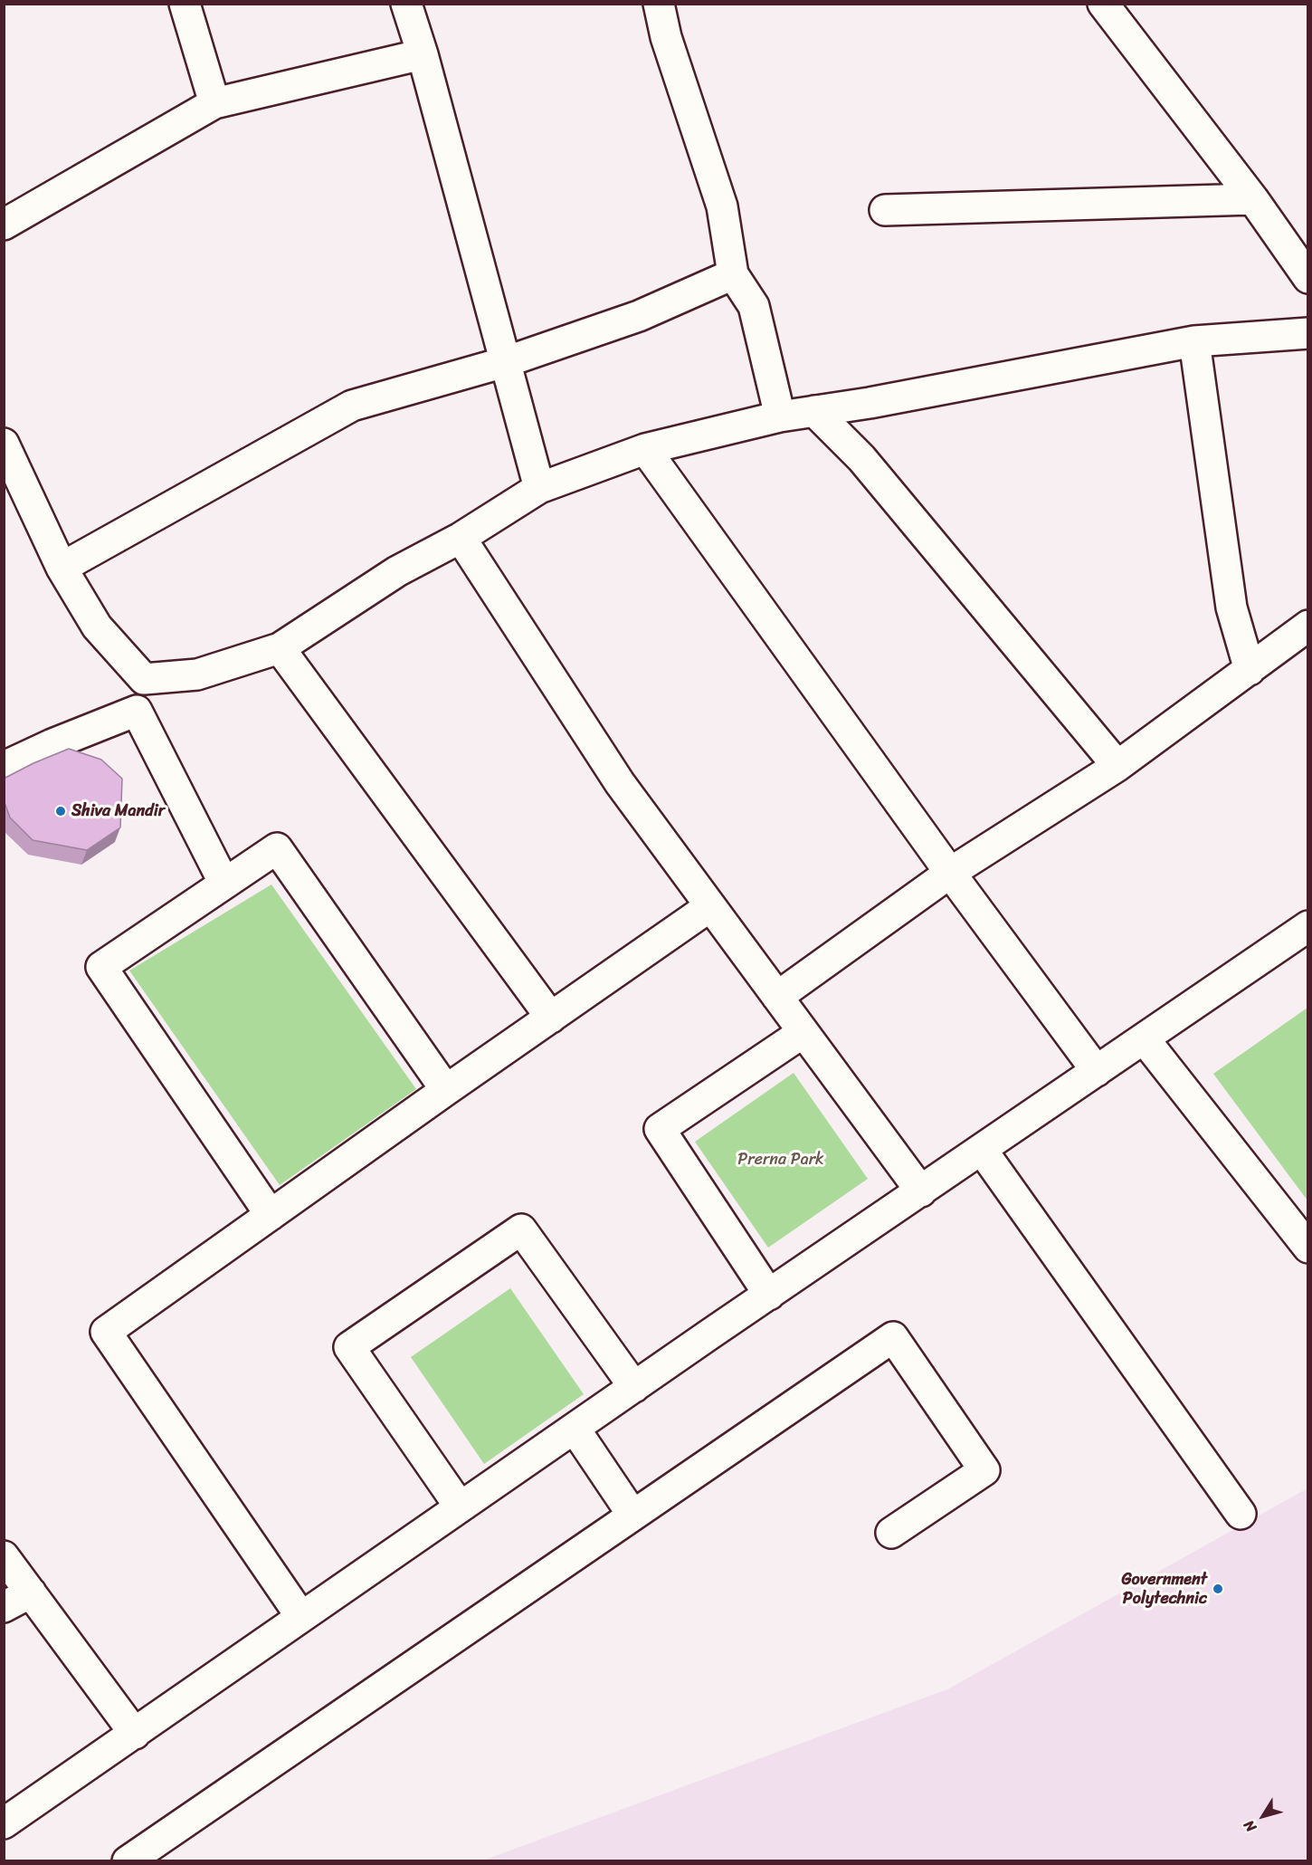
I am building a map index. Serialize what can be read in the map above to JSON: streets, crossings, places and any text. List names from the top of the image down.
{
  "parks": ["Prerna Park"],
  "places": ["Shiva Mandir", "Government Polytechnic"],
  "north": "bottom left"
}
